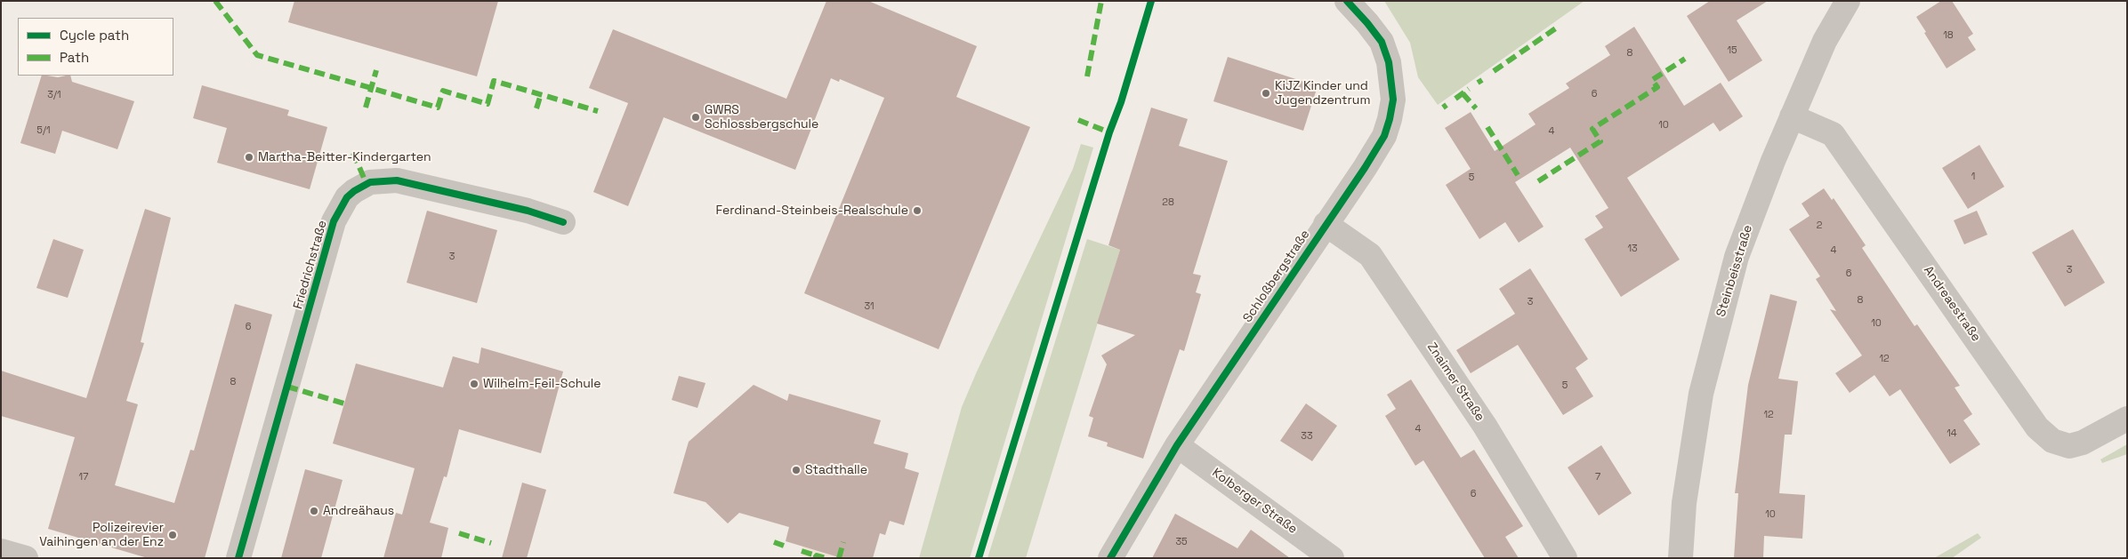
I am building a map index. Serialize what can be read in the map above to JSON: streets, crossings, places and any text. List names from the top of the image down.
{
  "streets": {
    "street": [
      "Friedrichstraße",
      "Steinbeisstraße",
      "Schloßbergstraße",
      "Andreaestraße",
      "Znaimer Straße",
      "Kolberger Straße"
    ]
  },
  "crossings": [
    ["Steinbeisstraße", "Andreaestraße"],
    ["Schloßbergstraße", "Znaimer Straße"],
    ["Schloßbergstraße", "Kolberger Straße"]
  ],
  "places": [
    "KiJZ Kinder und Jugendzentrum",
    "GWRS Schlossbergschule",
    "Martha-Beitter-Kindergarten",
    "Ferdinand-Steinbeis-Realschule",
    "Wilhelm-Feil-Schule",
    "Stadthalle",
    "Andreähaus",
    "Polizeirevier Vaihingen an der Enz"
  ],
  "house_numbers": [
    "18",
    "15",
    "8",
    "6",
    "3/1",
    "10",
    "5/1",
    "4",
    "1",
    "5",
    "28",
    "2",
    "13",
    "4",
    "3",
    "3",
    "6",
    "8",
    "3",
    "31",
    "10",
    "6",
    "12",
    "8",
    "5",
    "12",
    "4",
    "14",
    "33",
    "17",
    "7",
    "6",
    "10",
    "35"
  ],
  "legend": ["Cycle path", "Path"]
}
